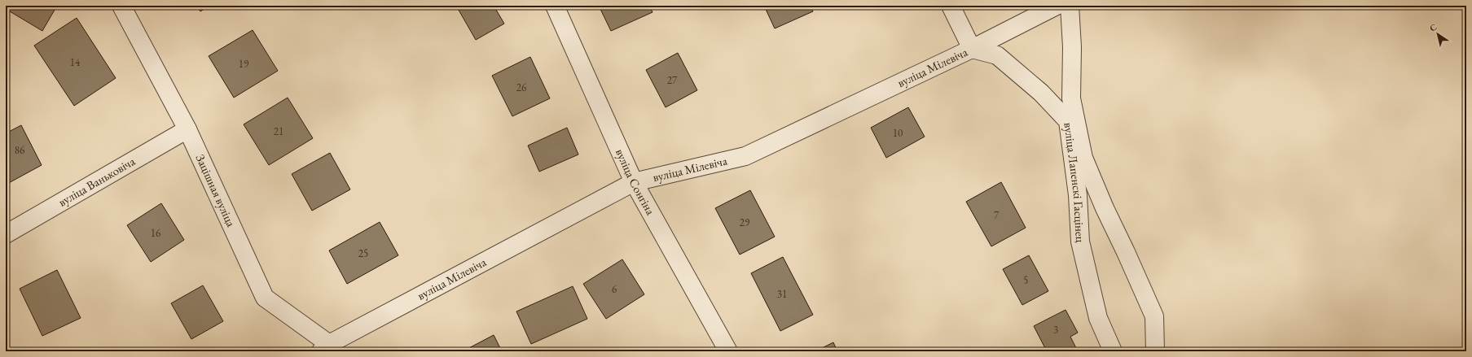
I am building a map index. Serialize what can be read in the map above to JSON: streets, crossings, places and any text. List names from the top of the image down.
{
  "streets": {
    "street": [
      "вуліца Мілевіча",
      "вуліца Ваньковіча",
      "вуліца Сонгіна",
      "вуліца Лапенскі Гасцінец",
      "Зацішная вуліца"
    ]
  },
  "crossings": [
    ["вуліца Мілевіча", "вуліца Сонгіна"],
    ["вуліца Мілевіча", "вуліца Лапенскі Гасцінец"],
    ["вуліца Мілевіча", "Зацішная вуліца"],
    ["вуліца Ваньковіча", "Зацішная вуліца"]
  ],
  "house_numbers": [
    "14",
    "19",
    "27",
    "26",
    "21",
    "10",
    "86",
    "7",
    "29",
    "16",
    "25",
    "5",
    "6",
    "31",
    "3"
  ],
  "north": "top left"
}
